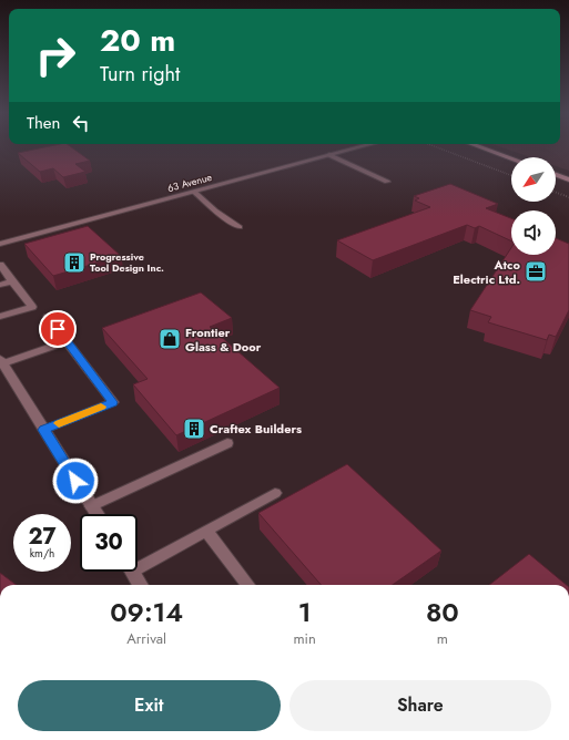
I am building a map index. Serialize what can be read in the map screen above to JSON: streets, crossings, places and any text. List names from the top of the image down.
{
  "streets": {
    "street": ["63 Avenue"]
  },
  "places": {
    "building": ["Progressive Tool Design Inc.", "Craftex Builders"],
    "office": ["Atco Electric Ltd."],
    "shop": ["Frontier Glass & Door"]
  },
  "north": "bottom left",
  "page": {
    "turn": ["20 m", "Turn right"],
    "then": "Then",
    "speed": "27 km/h",
    "limit": "30",
    "eta": [
      "09:14",
      "Arrival",
      "1",
      "min",
      "80",
      "m"
    ],
    "buttons": ["Exit", "Share"]
  }
}
